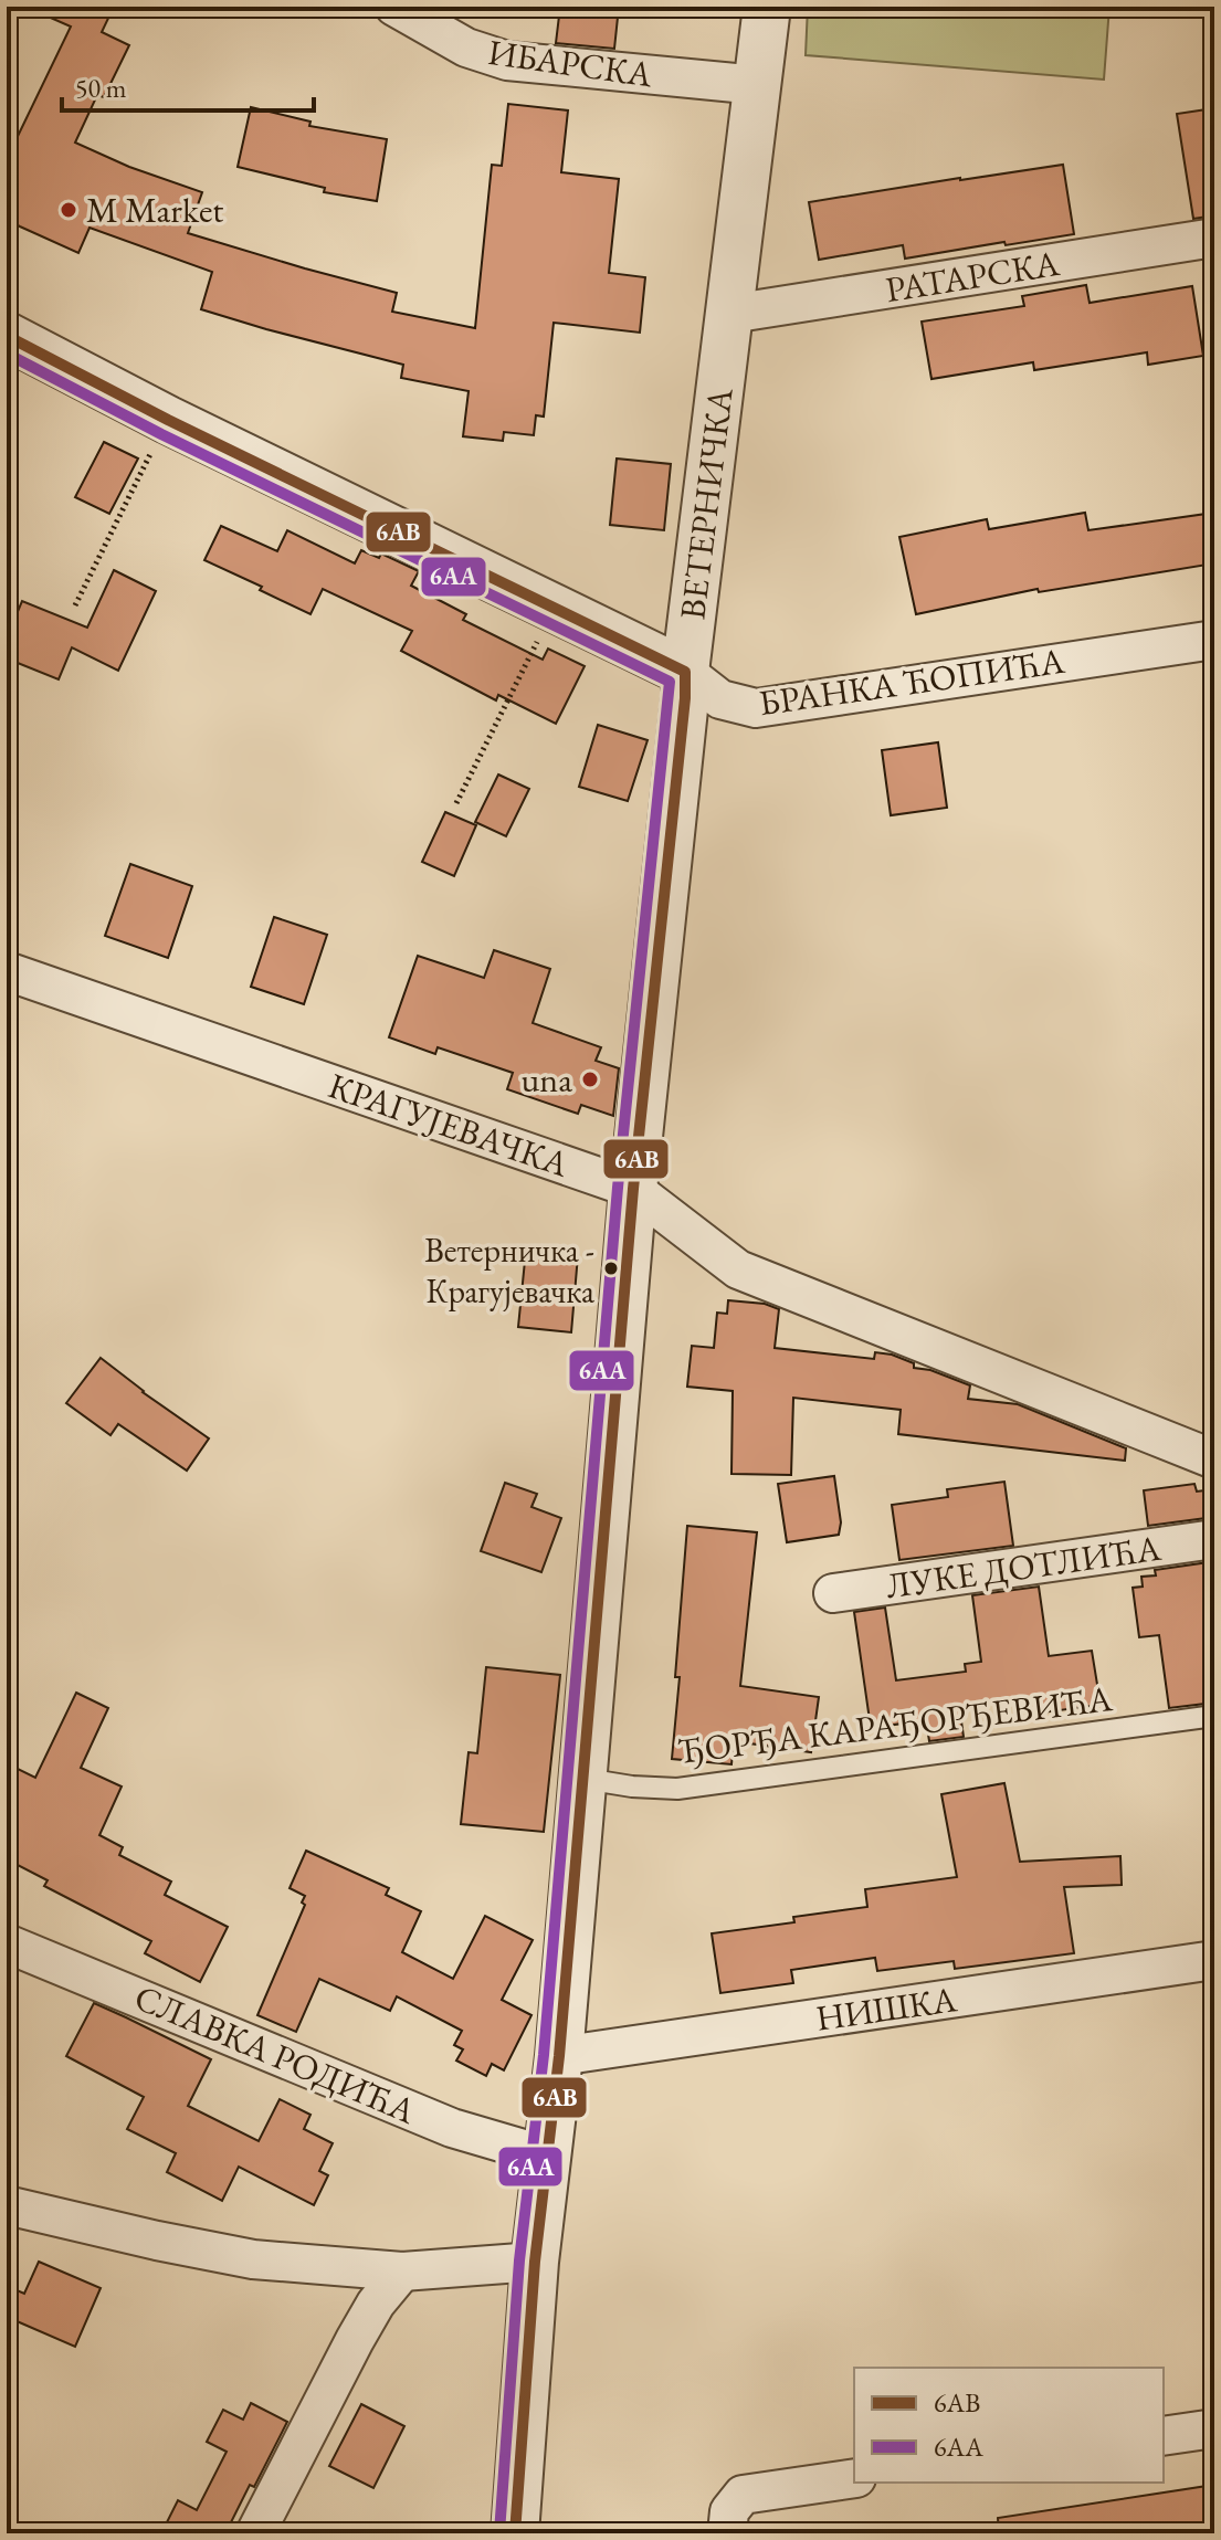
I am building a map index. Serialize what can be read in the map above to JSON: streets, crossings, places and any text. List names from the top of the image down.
{
  "streets": {
    "street": [
      "ИБАРСКА",
      "РАТАРСКА",
      "ВЕТЕРНИЧКА",
      "БРАНКА ЋОПИЋА",
      "КРАГУЈЕВАЧКА",
      "ЛУКЕ ДОТЛИЋА",
      "НИШКА",
      "СЛАВКА РОДИЋА"
    ],
    "lane": ["ЂОРЂА КАРАЂОРЂЕВИЋА"]
  },
  "crossings": [
    ["ИБАРСКА", "ВЕТЕРНИЧКА"],
    ["РАТАРСКА", "ВЕТЕРНИЧКА"],
    ["ВЕТЕРНИЧКА", "БРАНКА ЋОПИЋА"],
    ["ВЕТЕРНИЧКА", "КРАГУЈЕВАЧКА"],
    ["ВЕТЕРНИЧКА", "ЂОРЂА КАРАЂОРЂЕВИЋА"],
    ["ВЕТЕРНИЧКА", "НИШКА"],
    ["ВЕТЕРНИЧКА", "СЛАВКА РОДИЋА"]
  ],
  "places": ["M Market", "una", "Ветерничка - Крагујевачка"],
  "lines": ["transit line 6AB", "transit line 6AA"],
  "legend": ["6AB", "6AA"],
  "scale_bar": "50 m"
}
